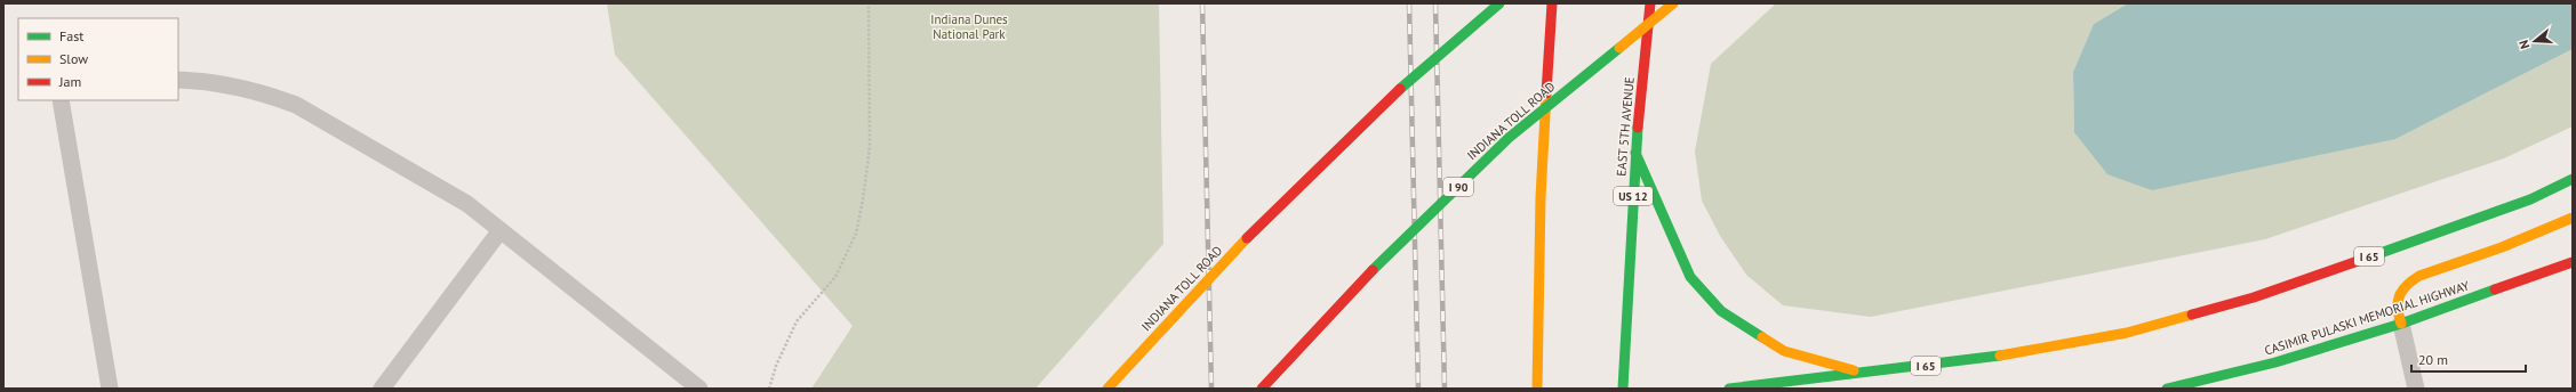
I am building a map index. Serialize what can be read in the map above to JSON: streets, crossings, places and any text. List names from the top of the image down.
{
  "streets": {
    "main road": [
      "INDIANA TOLL ROAD",
      "EAST 5TH AVENUE",
      "I 90",
      "US 12",
      "I 65",
      "CASIMIR PULASKI MEMORIAL HIGHWAY"
    ]
  },
  "parks": ["Indiana Dunes National Park"],
  "legend": ["Fast", "Slow", "Jam"],
  "scale_bar": "20 m",
  "north": "left"
}
